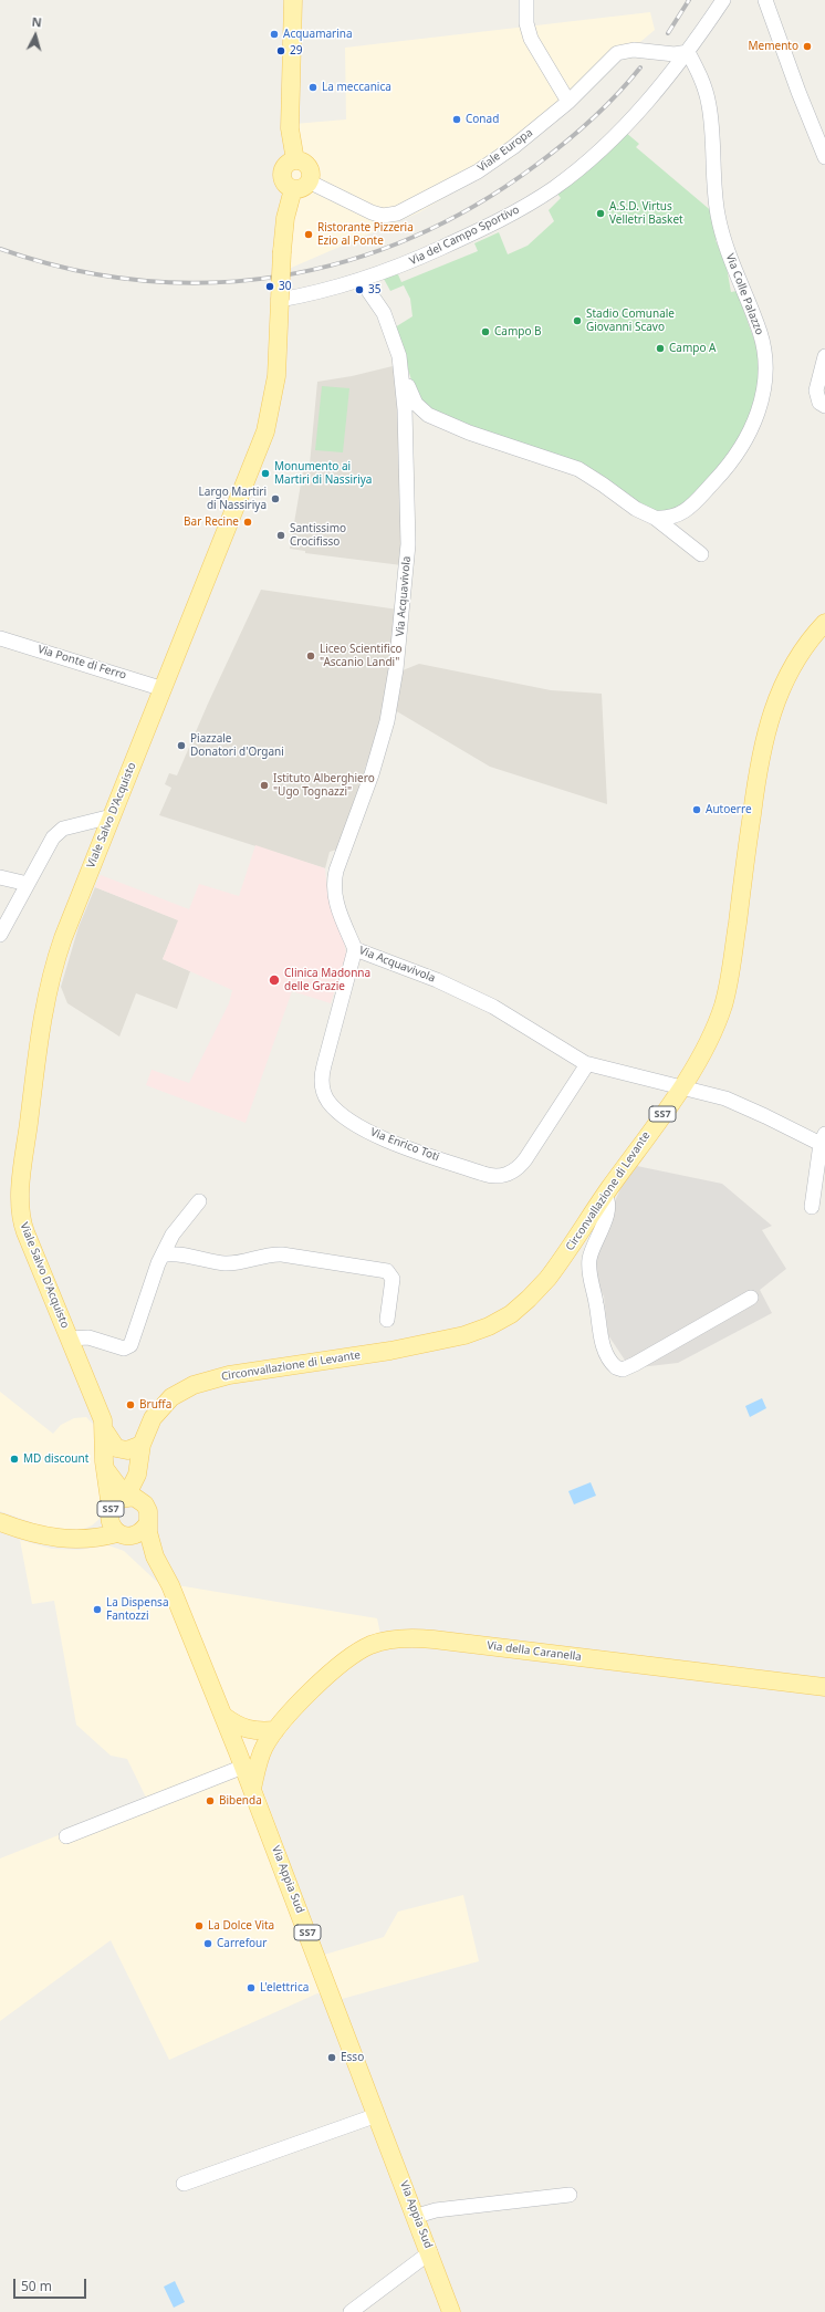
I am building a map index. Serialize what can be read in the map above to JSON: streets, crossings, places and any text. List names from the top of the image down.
{
  "streets": {
    "main road": [
      "Viale Salvo D'Acquisto",
      "SS7",
      "Circonvallazione di Levante",
      "Via della Caranella",
      "Via Appia Sud"
    ],
    "street": [
      "Viale Europa",
      "Via del Campo Sportivo",
      "Via Colle Palazzo",
      "Via Acquavivola",
      "Via Ponte di Ferro",
      "Via Enrico Toti"
    ]
  },
  "crossings": [
    ["Viale Europa", "Via del Campo Sportivo"],
    ["Viale Europa", "Via Colle Palazzo"],
    ["Viale Europa", "Viale Salvo D'Acquisto"],
    ["Via del Campo Sportivo", "Via Colle Palazzo"],
    ["Via del Campo Sportivo", "Via Acquavivola"],
    ["Via del Campo Sportivo", "Viale Salvo D'Acquisto"],
    ["Via Acquavivola", "Via Enrico Toti"],
    ["Via Acquavivola", "Circonvallazione di Levante"],
    ["Via Ponte di Ferro", "Viale Salvo D'Acquisto"],
    ["Viale Salvo D'Acquisto", "SS7"],
    ["Viale Salvo D'Acquisto", "Circonvallazione di Levante"],
    ["Viale Salvo D'Acquisto", "Via Appia Sud"],
    ["SS7", "Circonvallazione di Levante"],
    ["SS7", "Via Appia Sud"],
    ["Circonvallazione di Levante", "Via Appia Sud"],
    ["Via della Caranella", "Via Appia Sud"]
  ],
  "places": [
    "Acquamarina",
    "Memento",
    "29",
    "La meccanica",
    "Conad",
    "A.S.D. Virtus Velletri Basket",
    "Ristorante Pizzeria Ezio al Ponte",
    "30",
    "35",
    "Stadio Comunale Giovanni Scavo",
    "Campo B",
    "Campo A",
    "Monumento ai Martiri di Nassiriya",
    "Largo Martiri di Nassiriya",
    "Bar Recine",
    "Santissimo Crocifisso",
    "Liceo Scientifico \"Ascanio Landi\"",
    "Piazzale Donatori d'Organi",
    "Istituto Alberghiero \"Ugo Tognazzi\"",
    "Autoerre",
    "Clinica Madonna delle Grazie",
    "Bruffa",
    "MD discount",
    "La Dispensa Fantozzi",
    "Bibenda",
    "La Dolce Vita",
    "Carrefour",
    "L'elettrica",
    "Esso"
  ],
  "scale_bar": "50 m",
  "north": "top"
}
